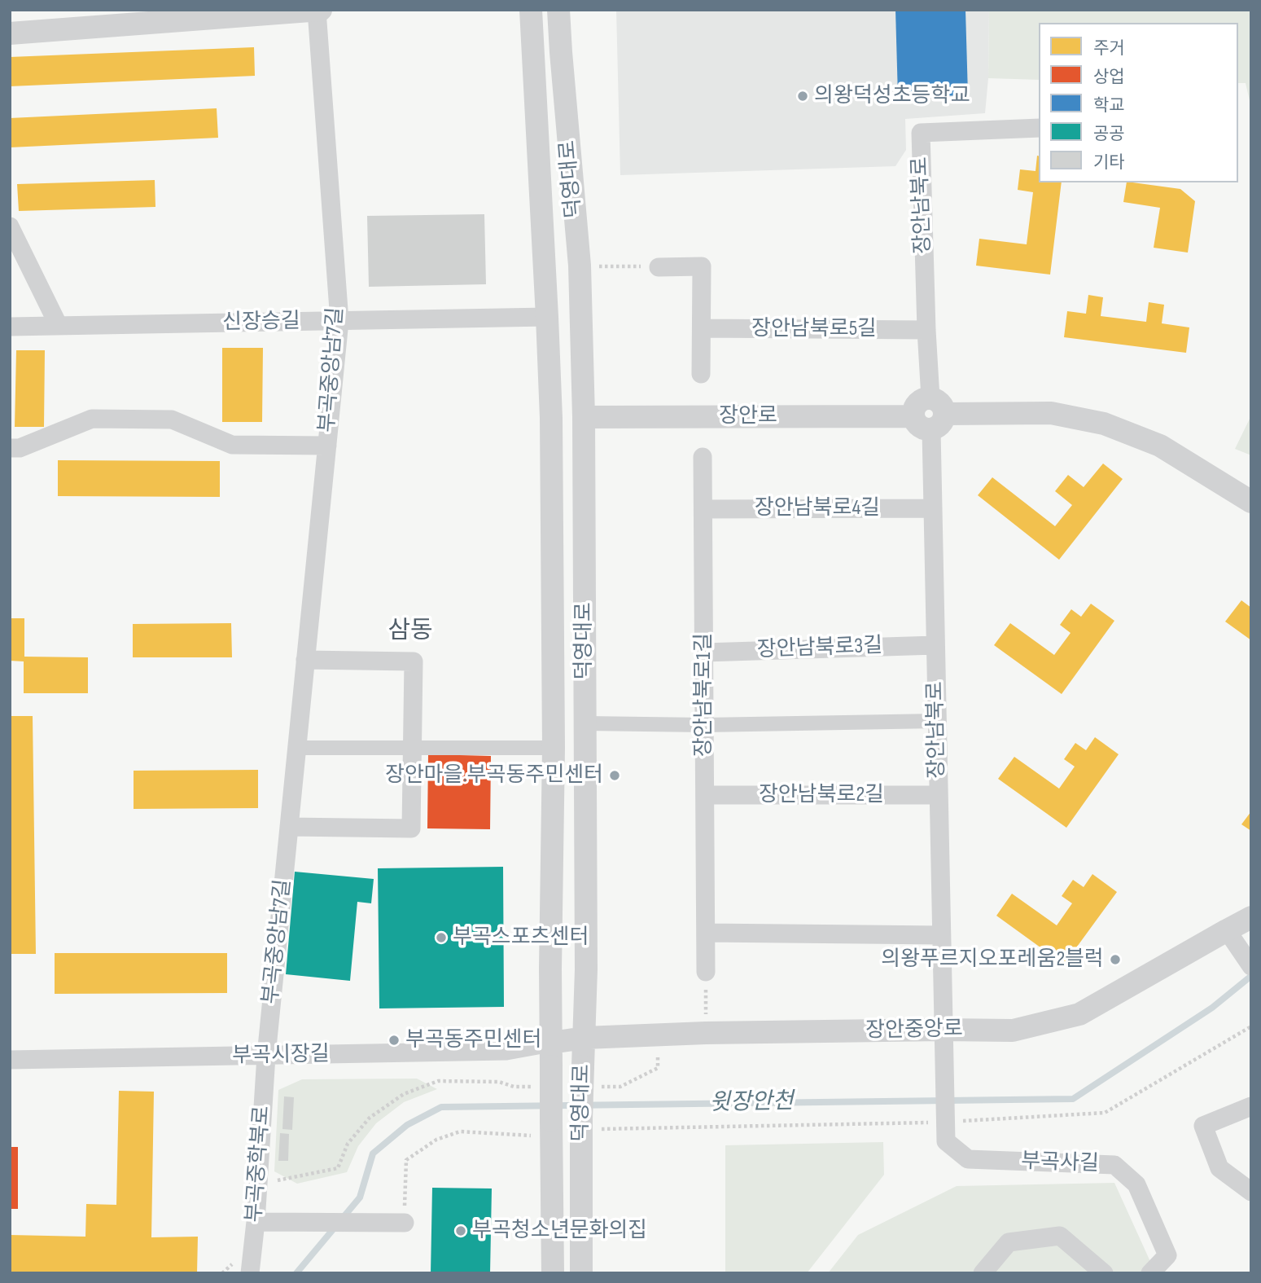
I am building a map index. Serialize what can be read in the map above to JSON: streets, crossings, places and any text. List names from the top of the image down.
{
  "streets": {
    "street": [
      "덕영대로",
      "장안남북로",
      "신장승길",
      "장안남북로5길",
      "부곡중앙남7길",
      "장안로",
      "장안남북로4길",
      "장안남북로3길",
      "장안남북로1길",
      "장안남북로2길",
      "장안중앙로",
      "부곡시장길",
      "부곡사길",
      "부곡중학북로"
    ]
  },
  "crossings": [
    ["덕영대로", "신장승길"],
    ["덕영대로", "장안로"],
    ["덕영대로", "장안중앙로"],
    ["덕영대로", "부곡시장길"],
    ["장안남북로", "장안남북로5길"],
    ["장안남북로", "장안로"],
    ["장안남북로", "장안남북로4길"],
    ["장안남북로", "장안남북로3길"],
    ["장안남북로", "장안남북로2길"],
    ["장안남북로", "장안중앙로"],
    ["장안남북로", "부곡사길"],
    ["신장승길", "부곡중앙남7길"],
    ["부곡중앙남7길", "부곡시장길"],
    ["부곡중앙남7길", "부곡중학북로"],
    ["장안남북로4길", "장안남북로1길"],
    ["장안남북로3길", "장안남북로1길"],
    ["장안남북로1길", "장안남북로2길"],
    ["장안중앙로", "부곡시장길"],
    ["장안중앙로", "부곡사길"],
    ["부곡시장길", "부곡중학북로"]
  ],
  "districts": ["삼동"],
  "water": ["윗장안천"],
  "places": [
    "의왕덕성초등학교",
    "장안마을.부곡동주민센터",
    "부곡스포츠센터",
    "의왕푸르지오포레움2블럭",
    "부곡동주민센터",
    "부곡청소년문화의집"
  ],
  "legend": [
    "주거",
    "상업",
    "학교",
    "공공",
    "기타"
  ]
}
